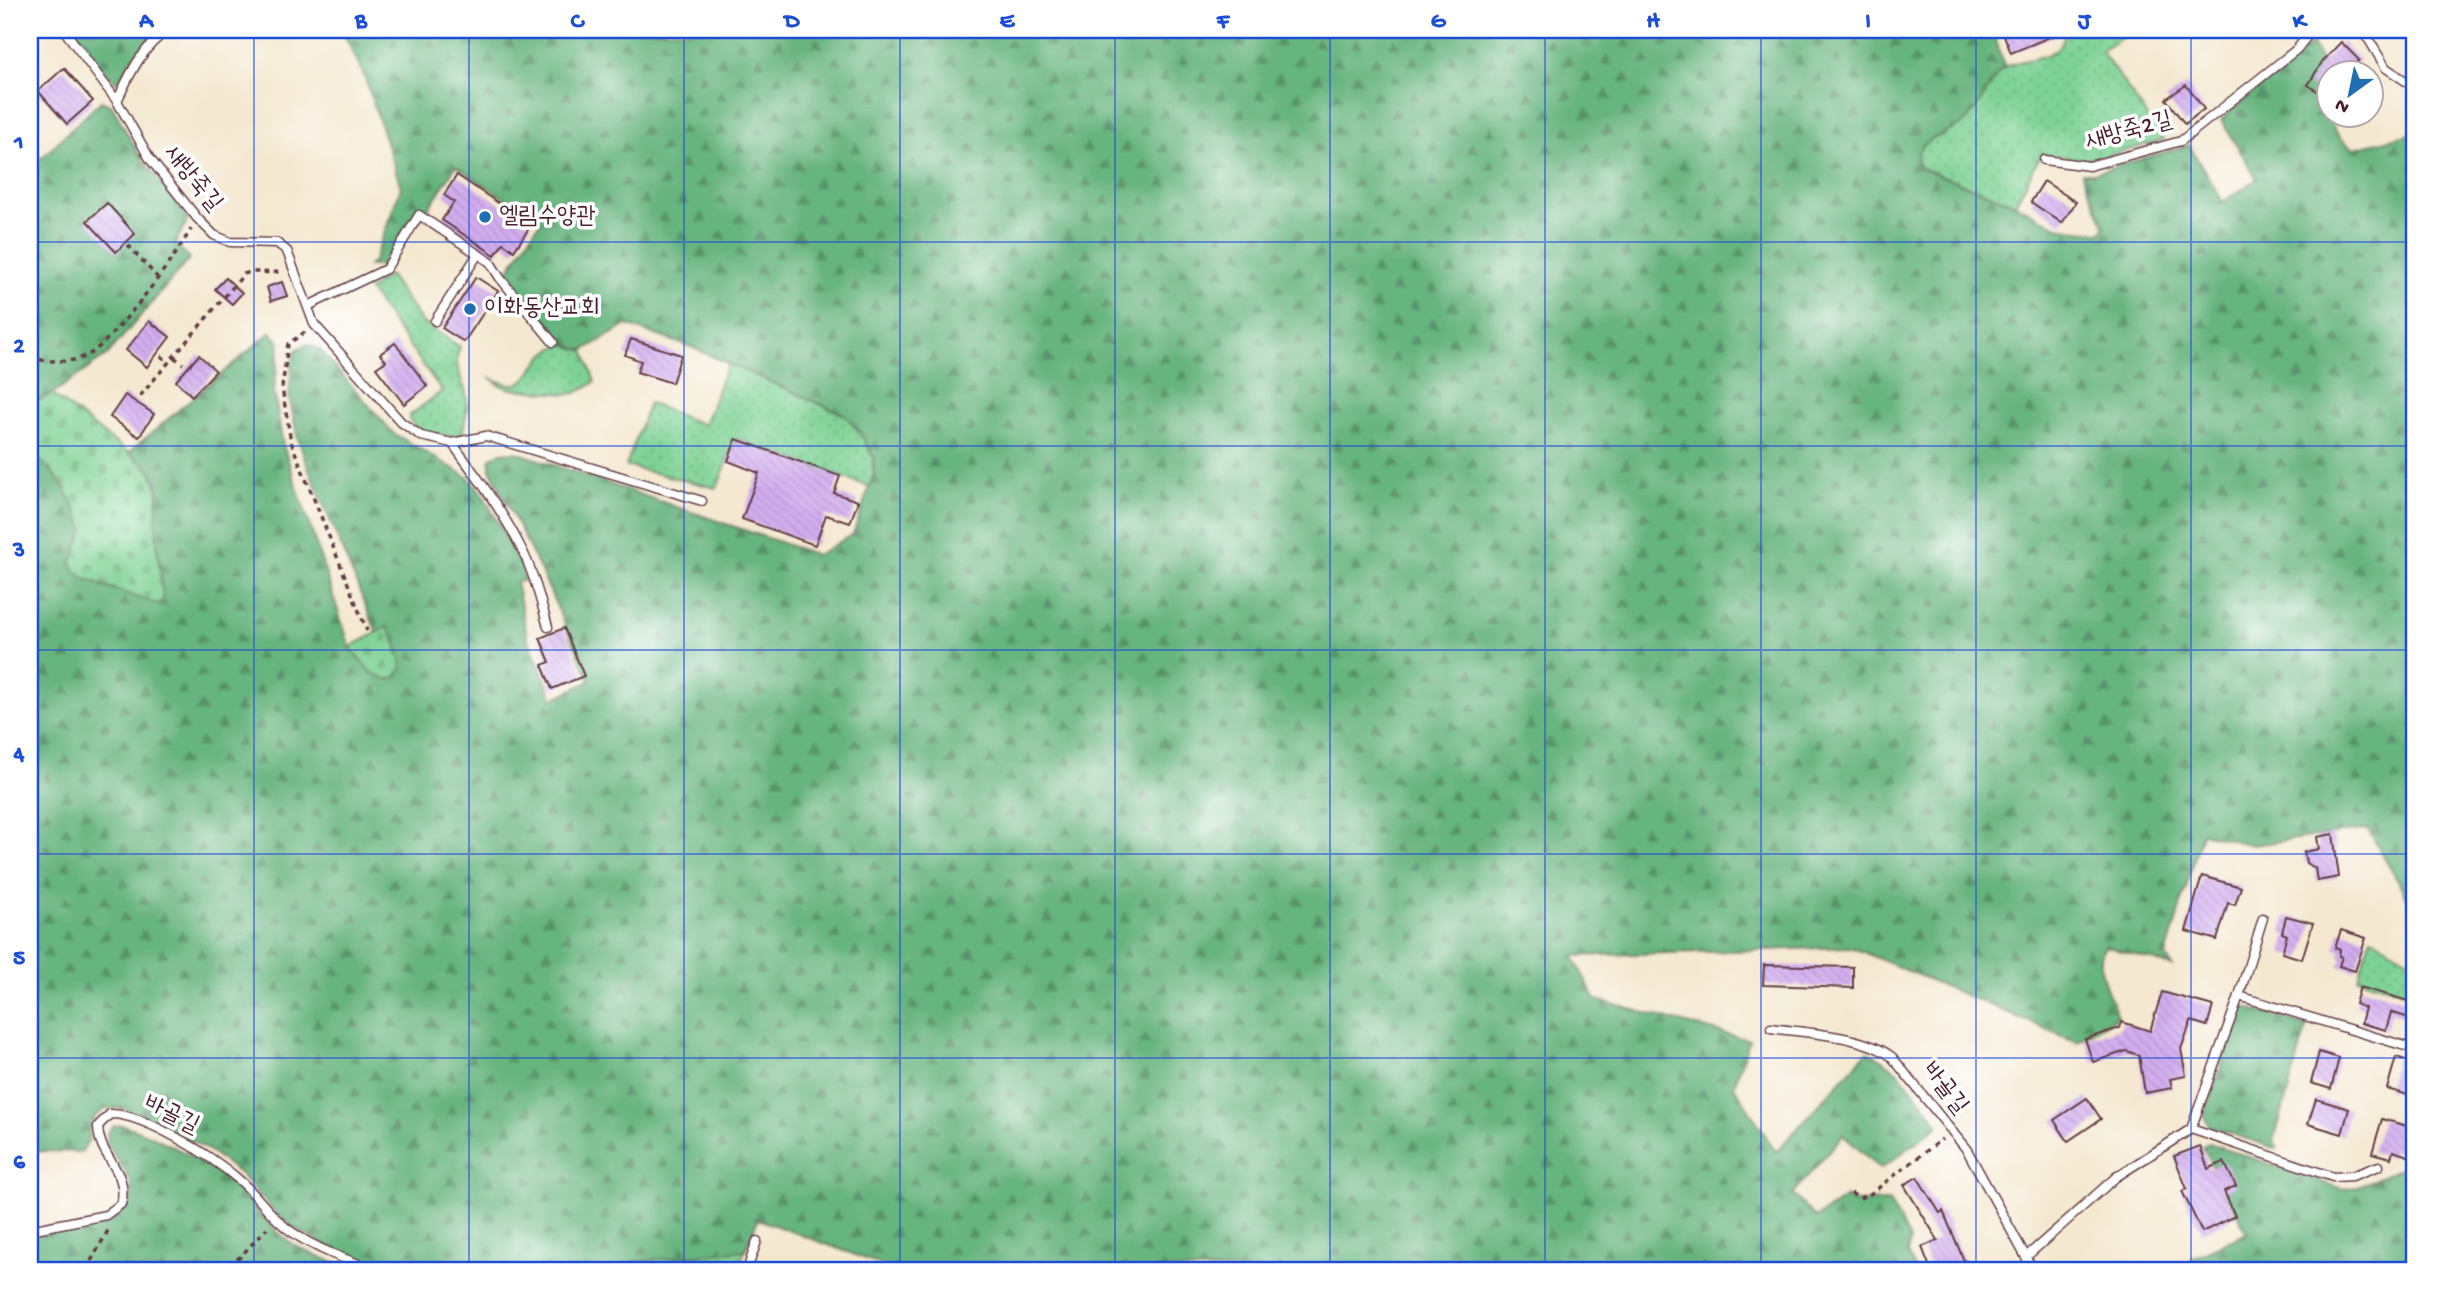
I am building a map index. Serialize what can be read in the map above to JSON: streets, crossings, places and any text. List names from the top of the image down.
{
  "streets": {
    "lane": ["새방죽2길", "새방죽길", "바골길"]
  },
  "places": ["엘림수양관", "이화동산교회"],
  "north": "bottom left",
  "grid": {
    "columns": [
      "A",
      "B",
      "C",
      "D",
      "E",
      "F",
      "G",
      "H",
      "I",
      "J",
      "K"
    ],
    "rows": [
      "1",
      "2",
      "3",
      "4",
      "5",
      "6"
    ]
  }
}
